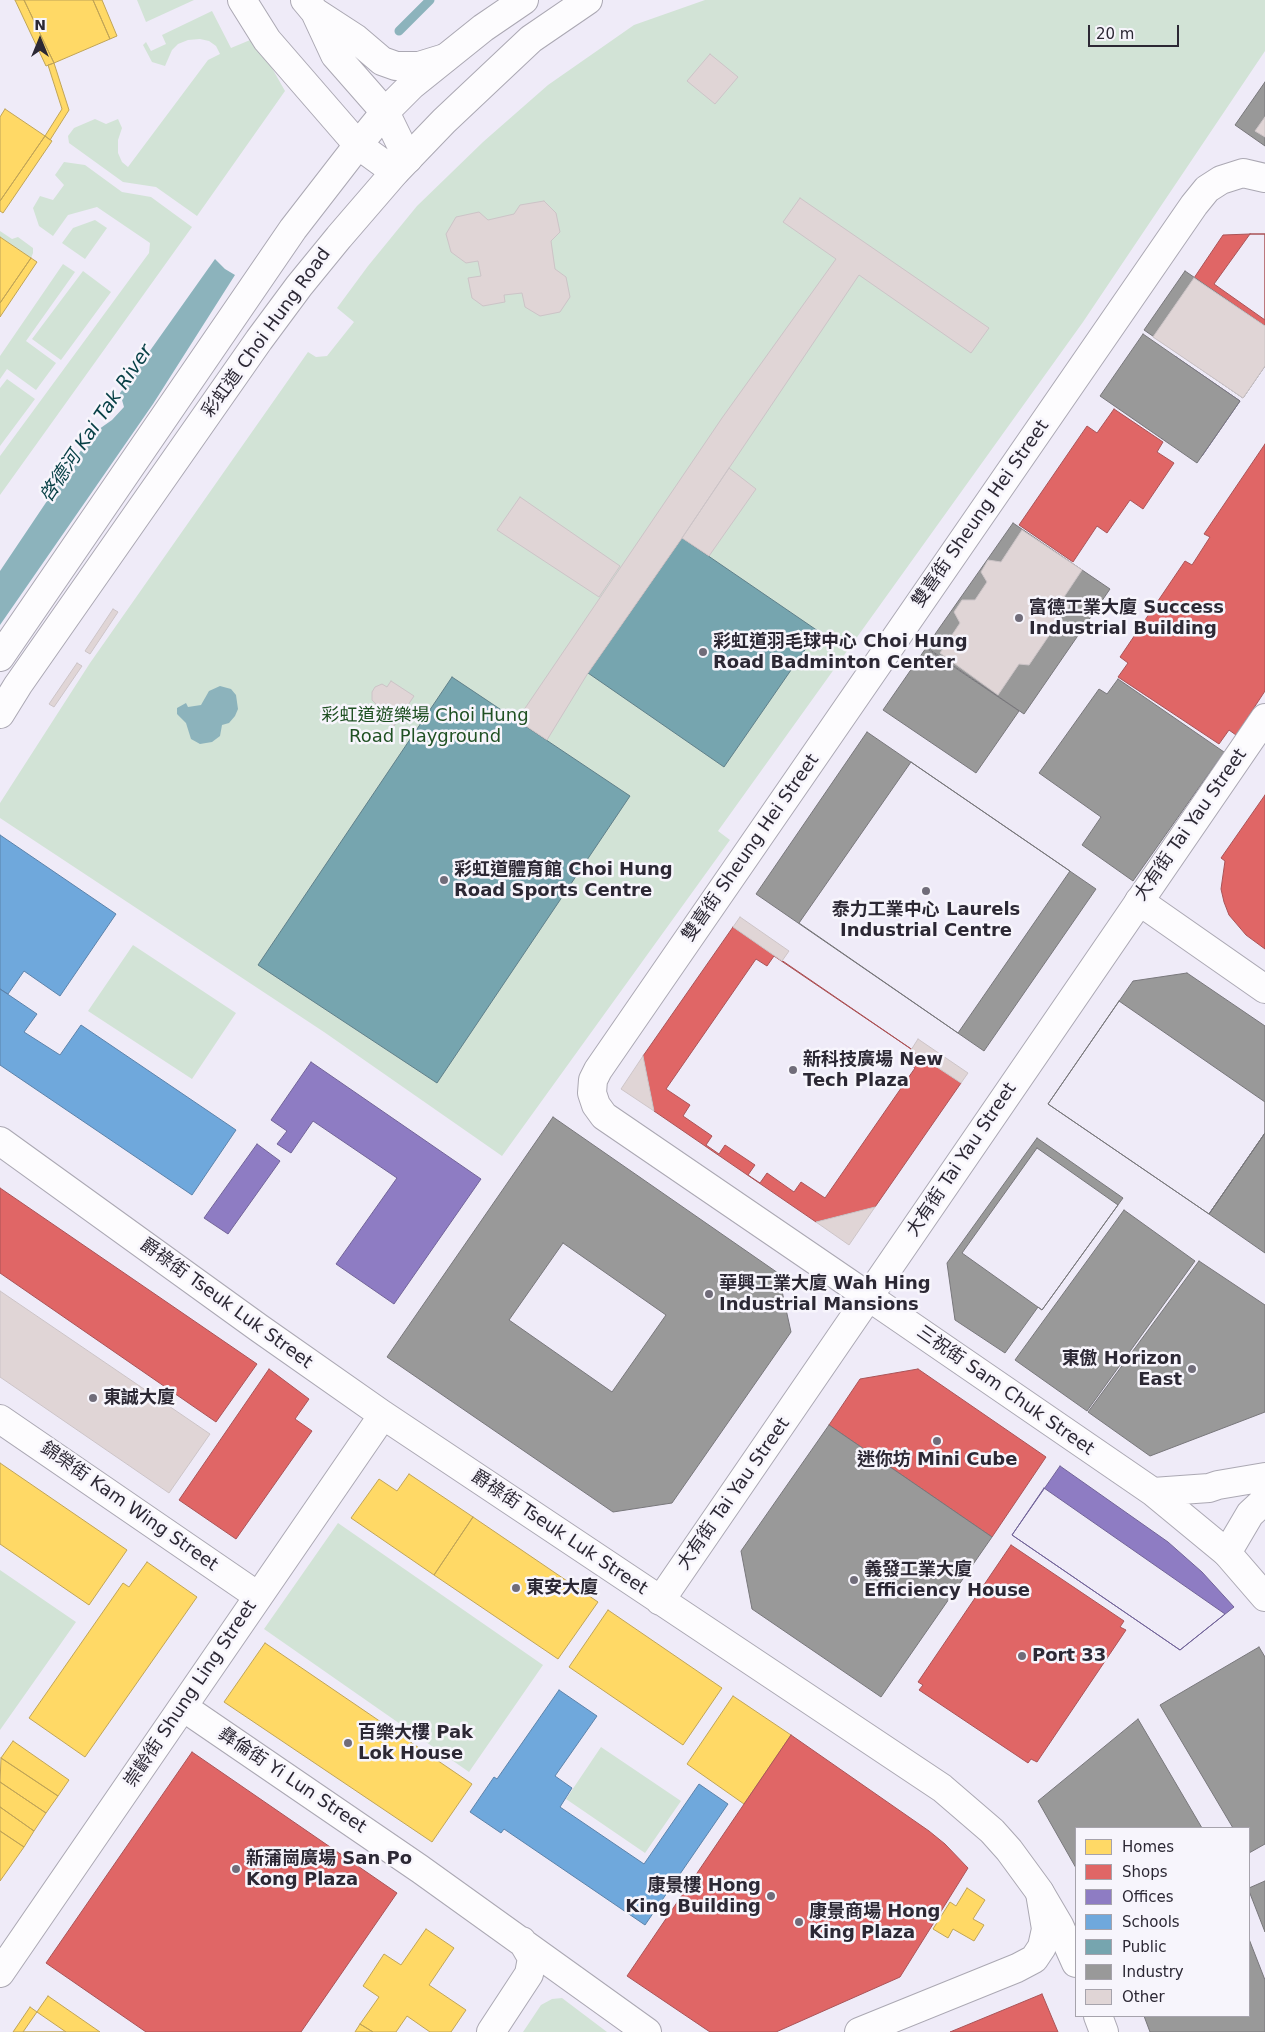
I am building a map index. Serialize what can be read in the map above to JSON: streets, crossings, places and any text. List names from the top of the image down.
{
  "streets": {
    "street": [
      "彩虹道 Choi Hung Road",
      "雙喜街 Sheung Hei Street",
      "大有街 Tai Yau Street",
      "爵祿街 Tseuk Luk Street",
      "三祝街 Sam Chuk Street",
      "錦榮街 Kam Wing Street",
      "崇齡街 Shung Ling Street",
      "彝倫街 Yi Lun Street"
    ]
  },
  "crossings": [
    ["雙喜街 Sheung Hei Street", "三祝街 Sam Chuk Street"],
    ["大有街 Tai Yau Street", "爵祿街 Tseuk Luk Street"],
    ["大有街 Tai Yau Street", "三祝街 Sam Chuk Street"],
    ["爵祿街 Tseuk Luk Street", "崇齡街 Shung Ling Street"],
    ["錦榮街 Kam Wing Street", "崇齡街 Shung Ling Street"],
    ["崇齡街 Shung Ling Street", "彝倫街 Yi Lun Street"]
  ],
  "water": ["啓德河 Kai Tak River"],
  "parks": ["彩虹道遊樂場 Choi Hung Road Playground"],
  "places": [
    "富德工業大廈 Success Industrial Building",
    "彩虹道羽毛球中心 Choi Hung Road Badminton Center",
    "彩虹道體育館 Choi Hung Road Sports Centre",
    "泰力工業中心 Laurels Industrial Centre",
    "新科技廣場 New Tech Plaza",
    "華興工業大廈 Wah Hing Industrial Mansions",
    "東傲 Horizon East",
    "東誠大廈",
    "迷你坊 Mini Cube",
    "義發工業大廈 Efficiency House",
    "東安大廈",
    "Port 33",
    "百樂大樓 Pak Lok House",
    "新蒲崗廣場 San Po Kong Plaza",
    "康景樓 Hong King Building",
    "康景商場 Hong King Plaza"
  ],
  "legend": [
    "Homes",
    "Shops",
    "Offices",
    "Schools",
    "Public",
    "Industry",
    "Other"
  ],
  "scale_bar": "20 m",
  "north": "top"
}
